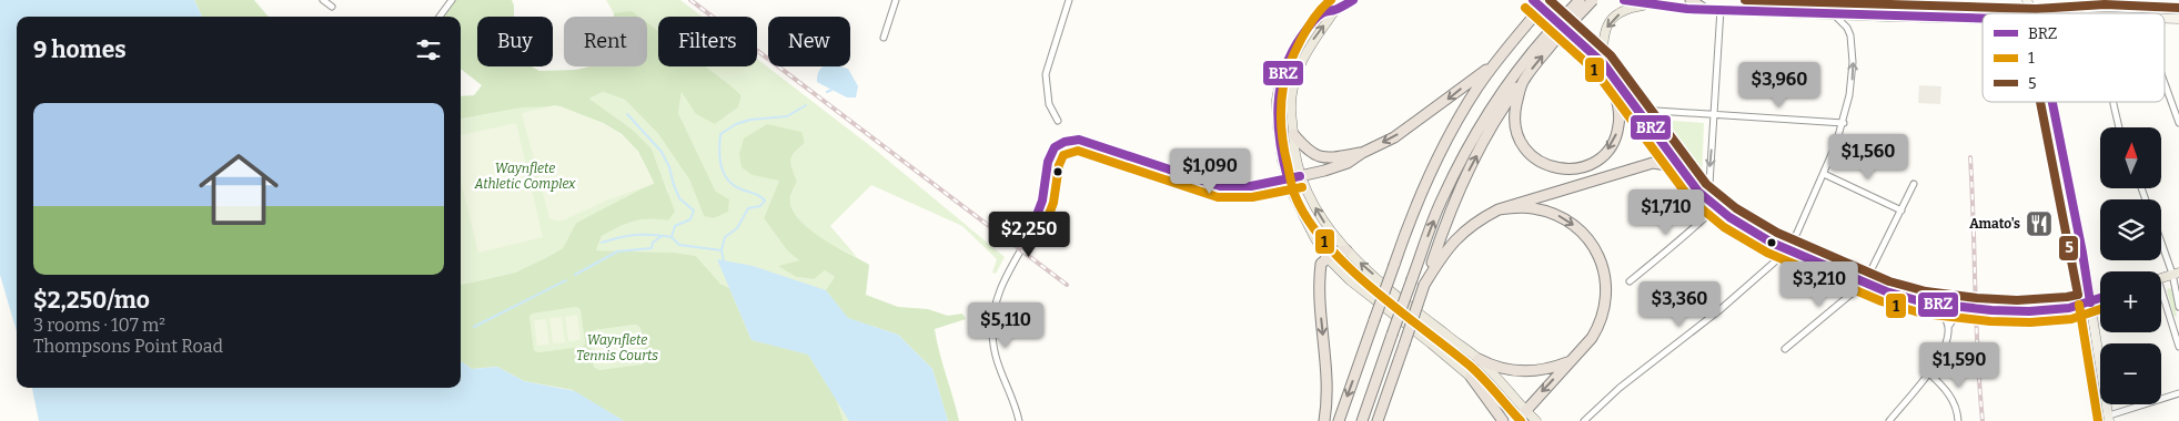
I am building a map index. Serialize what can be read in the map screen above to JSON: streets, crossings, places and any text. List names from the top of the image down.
{
  "parks": ["Waynflete Athletic Complex", "Waynflete Tennis Courts"],
  "places": {
    "restaurant": ["Amato's"]
  },
  "lines": ["transit line BRZ", "transit line 1", "transit line 5"],
  "legend": ["BRZ", "1", "5"],
  "north": "top",
  "page": {
    "chip": [
      "Buy",
      "Rent",
      "Filters",
      "New"
    ],
    "heading": "9 homes",
    "price": [
      "$3,960",
      "$1,560",
      "$1,090",
      "$1,710",
      "$2,250",
      "$3,210",
      "$3,360",
      "$5,110",
      "$1,590"
    ],
    "list": [
      {
        "name": "$2,250/mo",
        "note": "3 rooms · 107 m² · Thompsons Point Road"
      }
    ],
    "map_buttons": ["+", "−"]
  }
}
